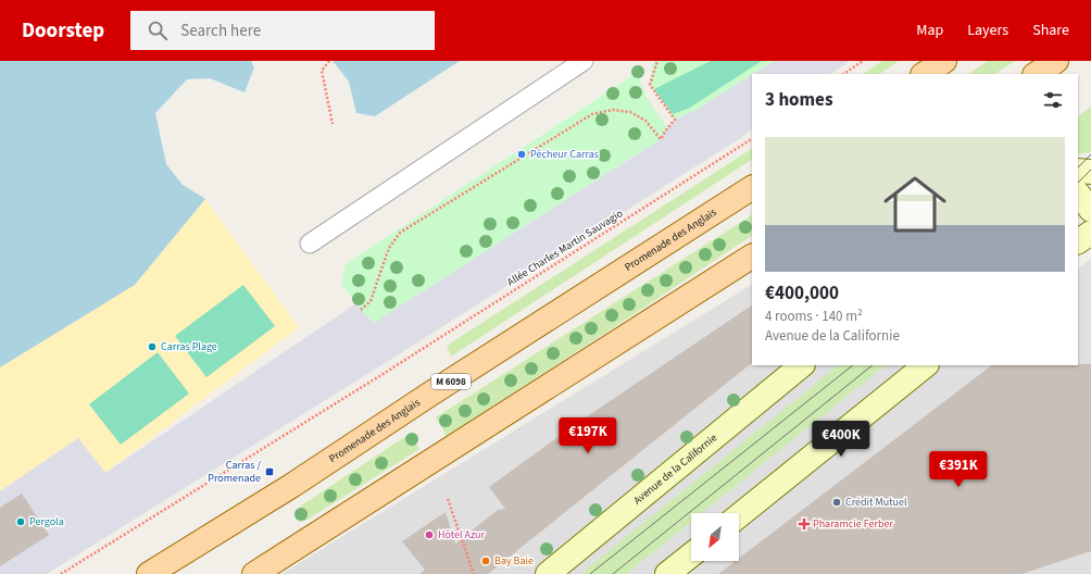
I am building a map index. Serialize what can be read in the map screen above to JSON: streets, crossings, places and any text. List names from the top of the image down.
{
  "streets": {
    "main road": ["Promenade des Anglais", "M 6098", "Avenue de la Californie"],
    "path": ["Allée Charles Martin Sauvagio"]
  },
  "places": {
    "other": [
      "Pêcheur Carras",
      "Carras Plage",
      "Crédit Mutuel",
      "Pergola",
      "Hôtel Azur",
      "Bay Baie"
    ],
    "transit": ["Carras / Promenade"],
    "health": ["Pharamcie Ferber"]
  },
  "north": "bottom left",
  "page": {
    "header": "Doorstep",
    "search": "Search here",
    "nav": ["Map", "Layers", "Share"],
    "heading": "3 homes",
    "list": [
      {
        "name": "€400,000",
        "note": "4 rooms · 140 m² · Avenue de la Californie"
      }
    ],
    "price": ["€197K", "€400K", "€391K"]
  }
}
